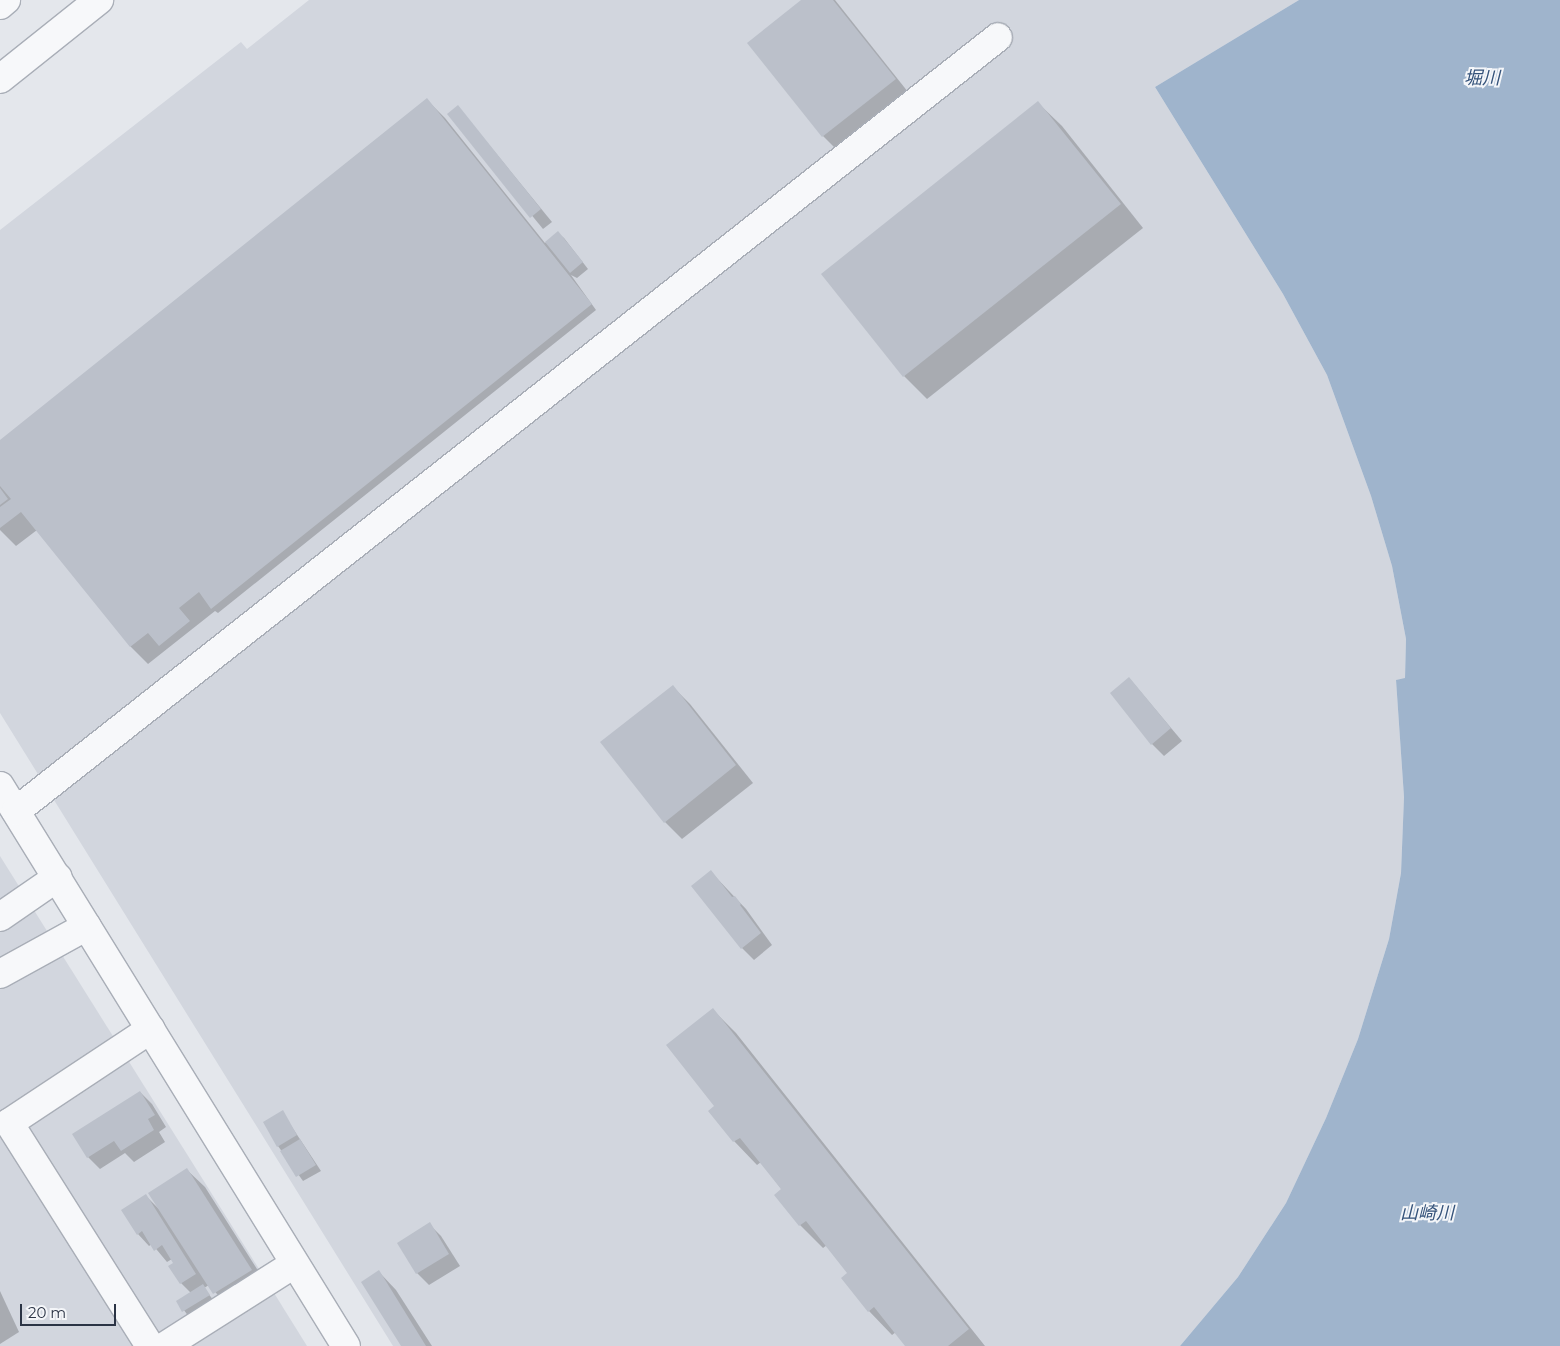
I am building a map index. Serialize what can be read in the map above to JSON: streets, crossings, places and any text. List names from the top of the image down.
{
  "water": ["堀川", "山崎川"],
  "scale_bar": "20 m"
}
